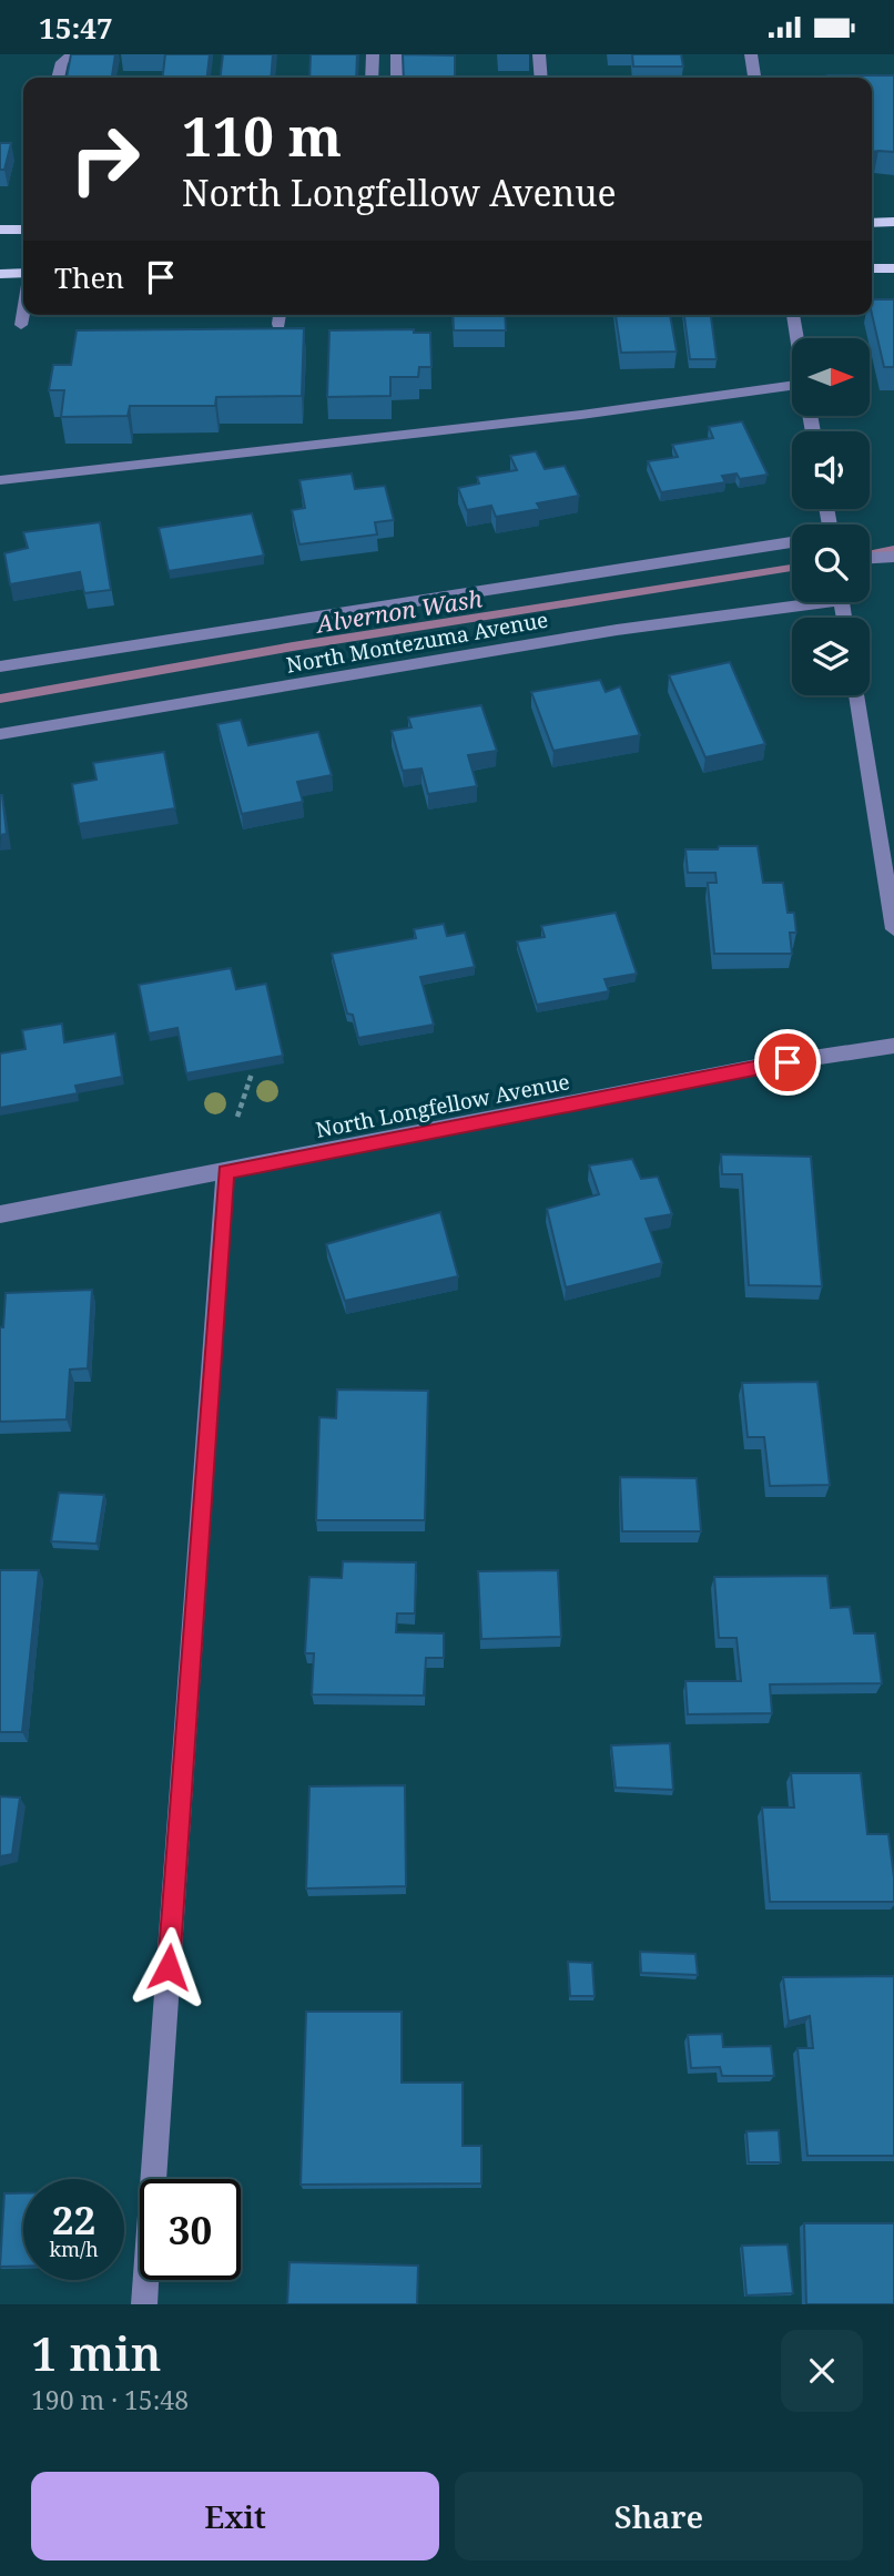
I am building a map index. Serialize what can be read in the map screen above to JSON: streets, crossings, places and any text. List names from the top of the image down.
{
  "streets": {
    "street": ["North Montezuma Avenue", "North Longfellow Avenue"]
  },
  "water": ["Alvernon Wash"],
  "north": "right",
  "page": {
    "status": "15:47",
    "turn": ["110 m", "North Longfellow Avenue"],
    "then": "Then",
    "speed": "22 km/h",
    "limit": "30",
    "heading": ["1 min", "190 m · 15:48"],
    "buttons": ["Exit", "Share"]
  }
}
